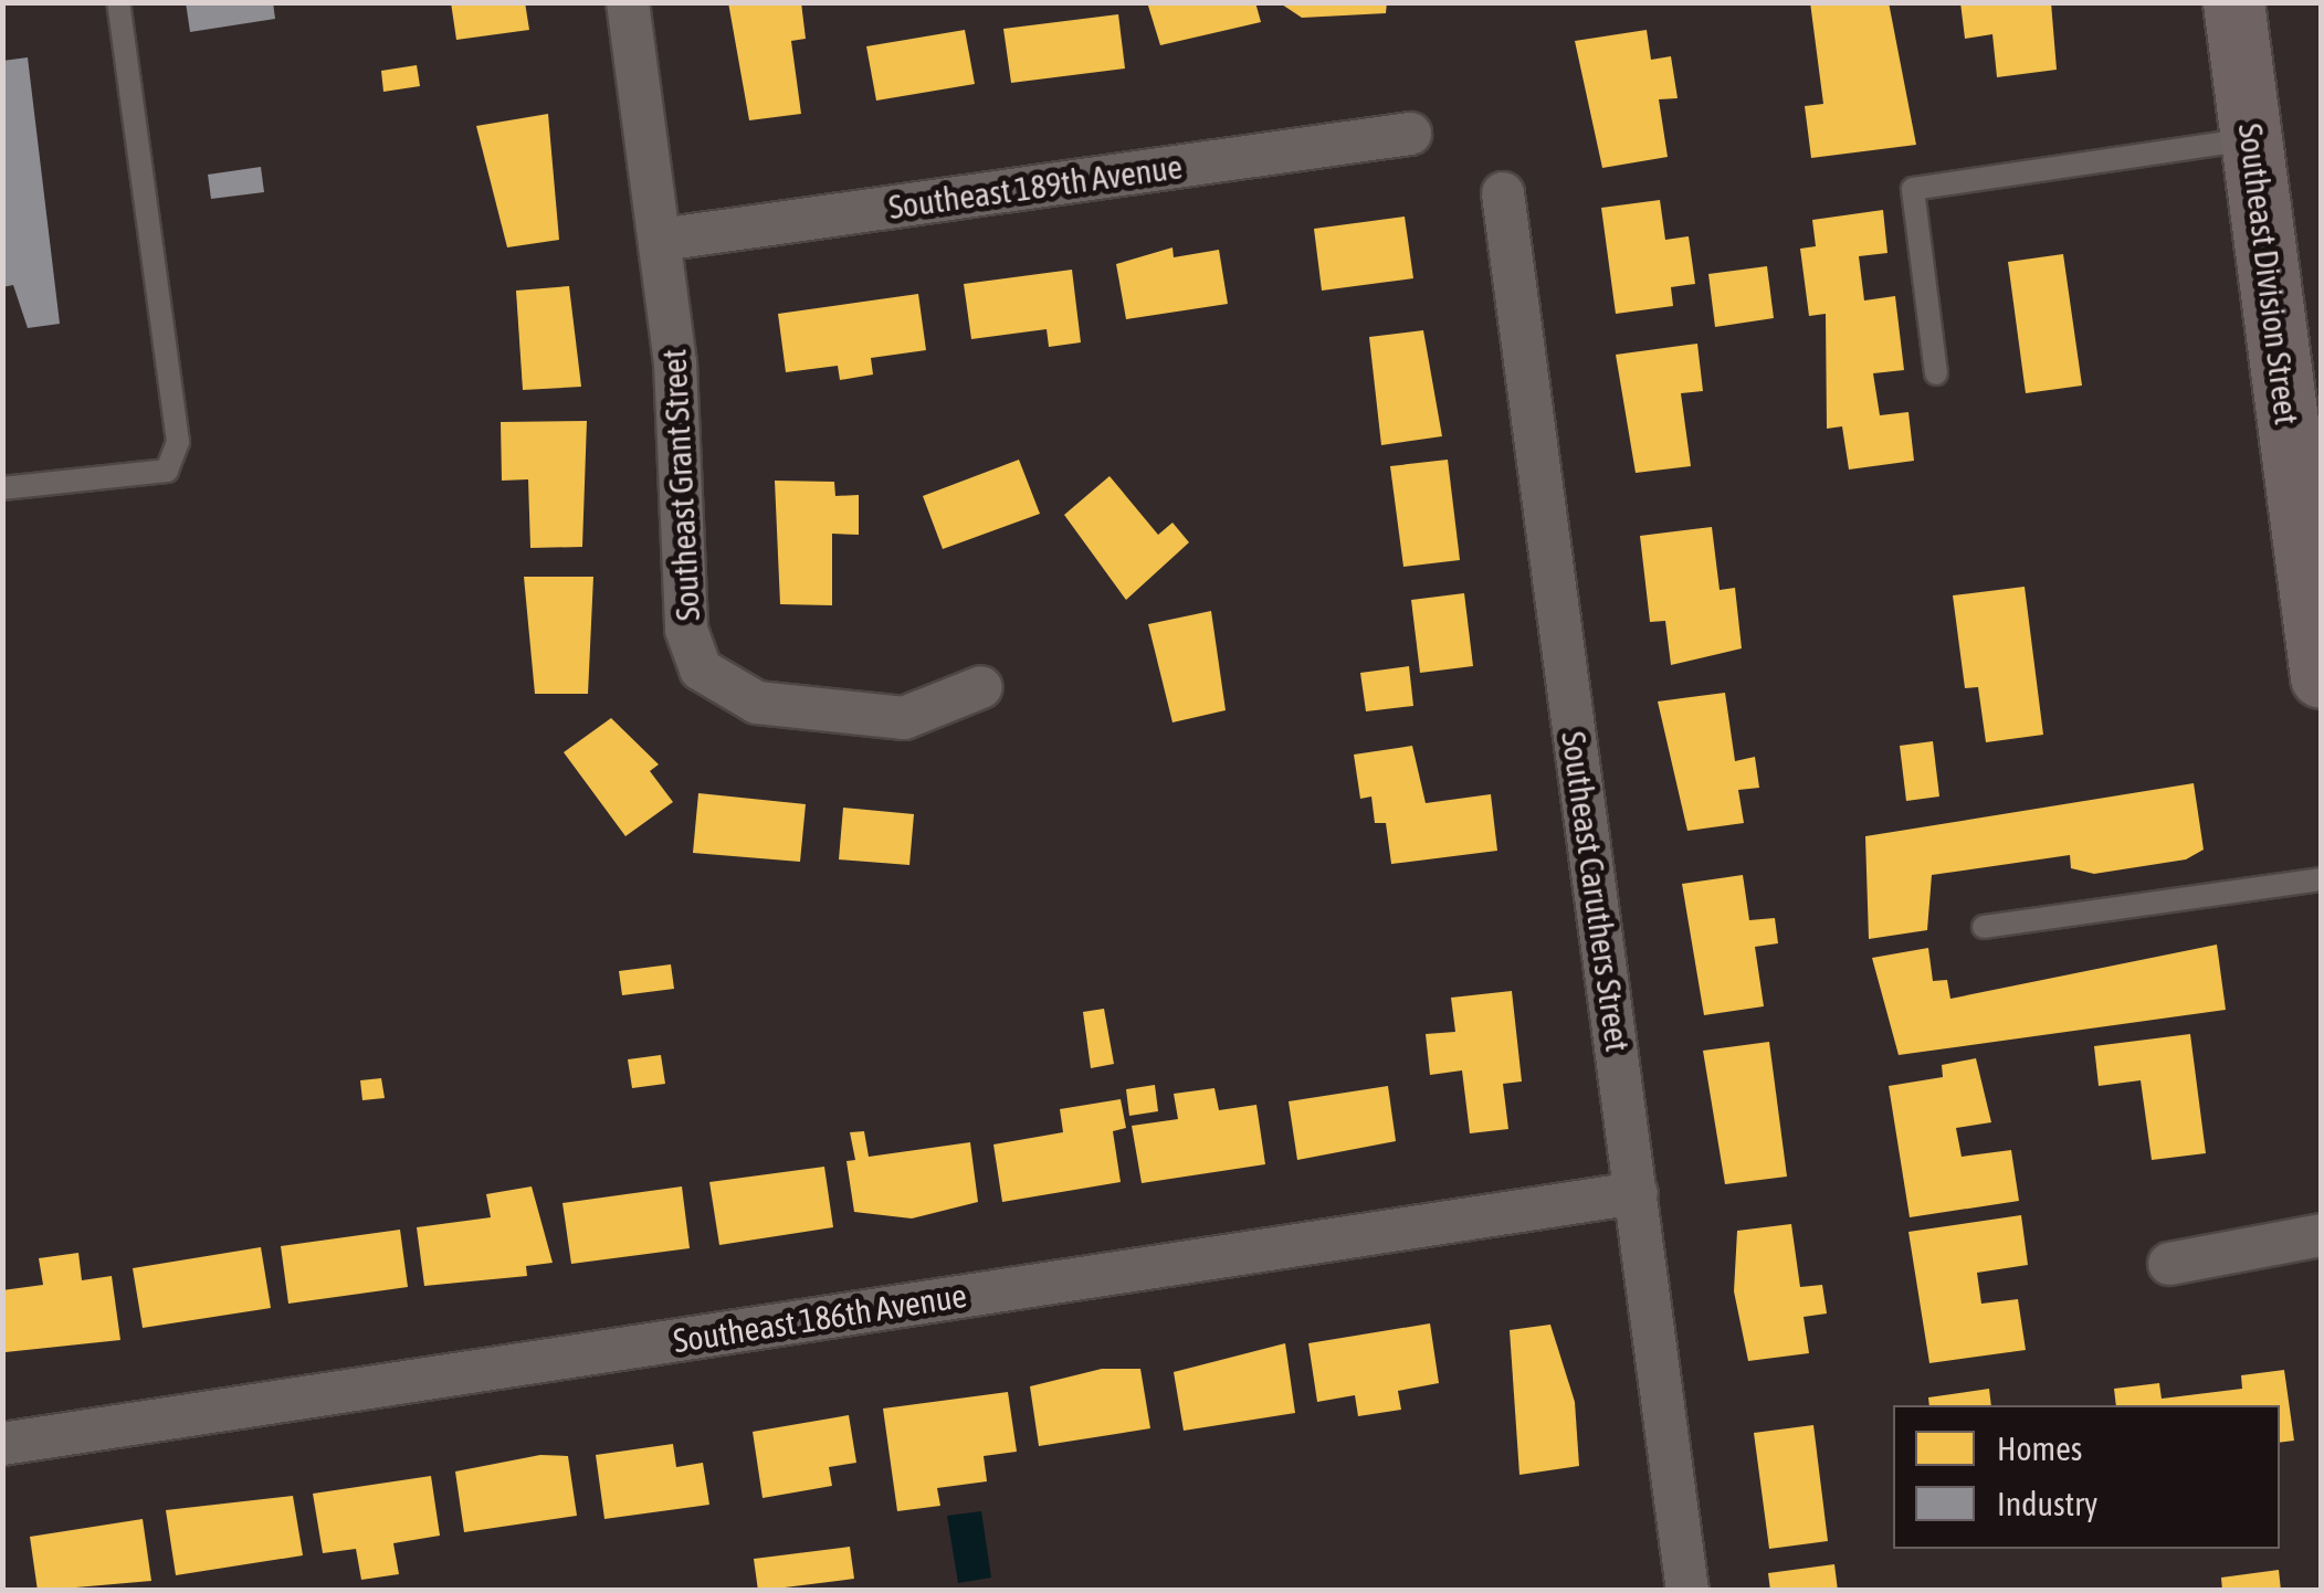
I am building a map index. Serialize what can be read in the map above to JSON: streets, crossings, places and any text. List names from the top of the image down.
{
  "streets": {
    "main road": ["Southeast Division Street"],
    "street": [
      "Southeast 189th Avenue",
      "Southeast Grant Street",
      "Southeast Caruthers Street",
      "Southeast 186th Avenue"
    ]
  },
  "crossings": [
    ["Southeast 189th Avenue", "Southeast Grant Street"],
    ["Southeast Caruthers Street", "Southeast 186th Avenue"]
  ],
  "legend": ["Homes", "Industry"]
}
